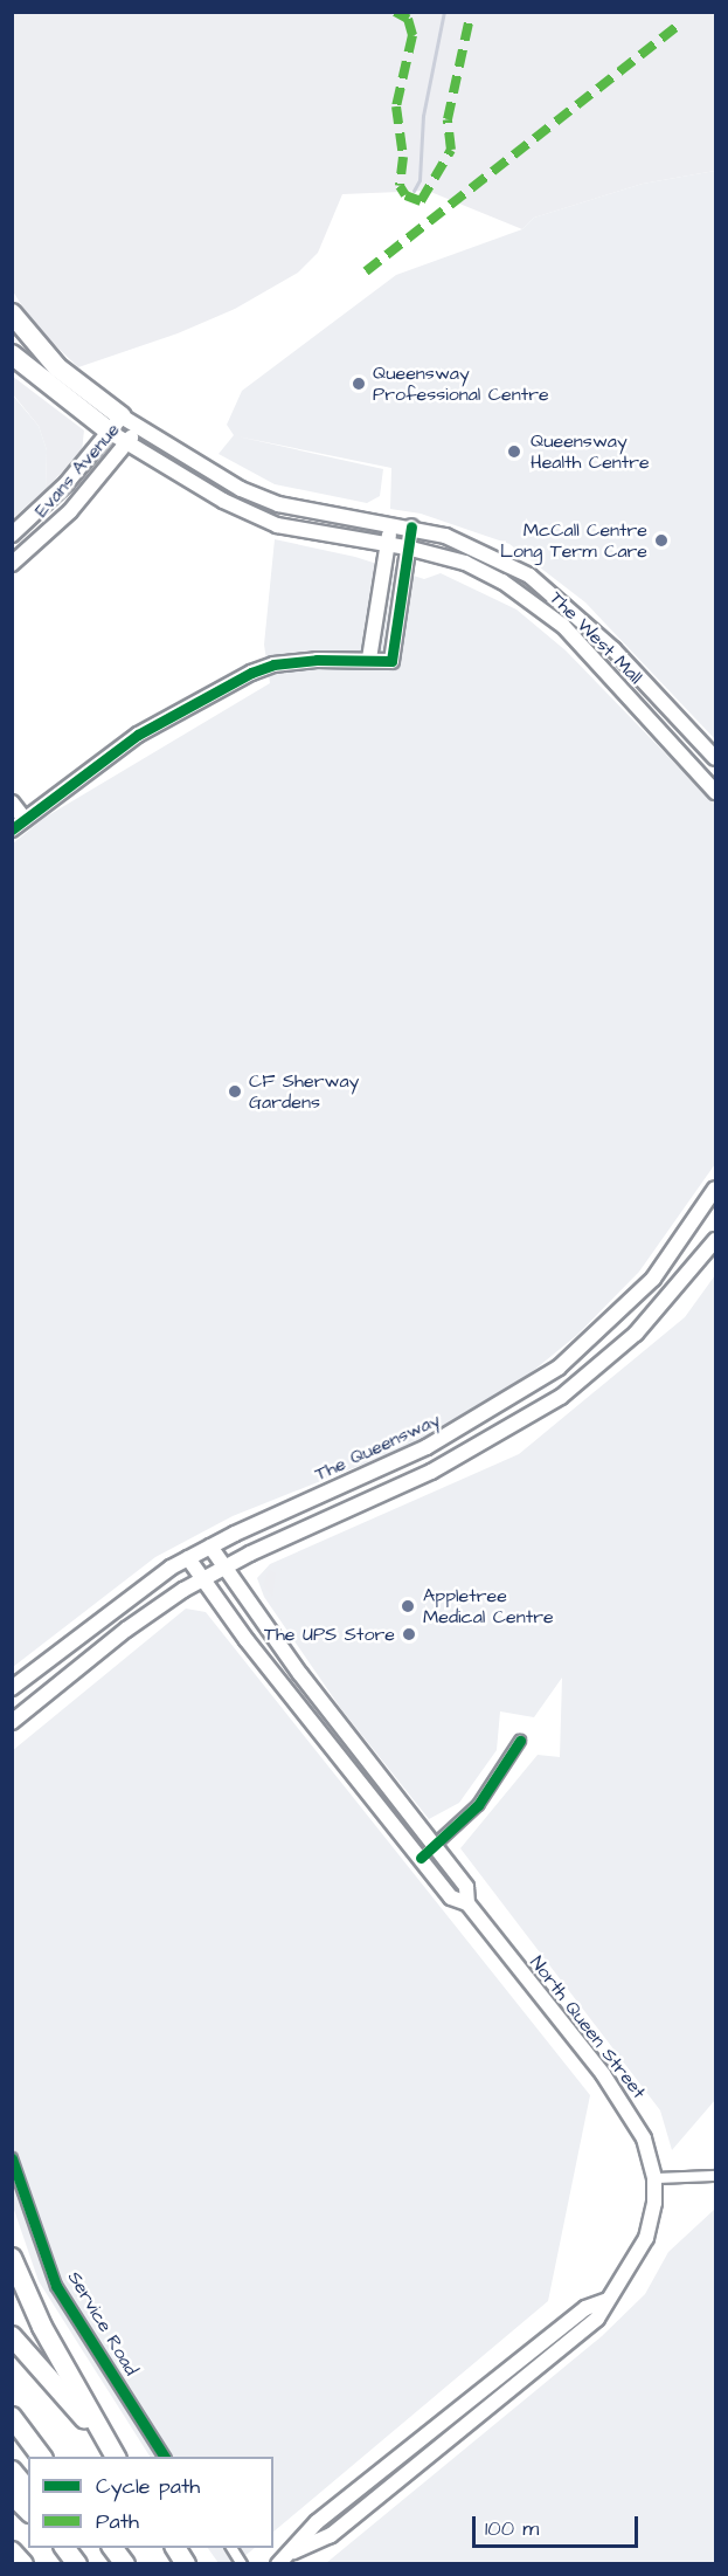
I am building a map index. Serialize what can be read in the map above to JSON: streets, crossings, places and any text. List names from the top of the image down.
{
  "streets": {
    "main road": [
      "Evans Avenue",
      "The West Mall",
      "The Queensway",
      "North Queen Street"
    ],
    "street": ["Service Road"]
  },
  "crossings": [
    ["Evans Avenue", "The West Mall"],
    ["The Queensway", "North Queen Street"]
  ],
  "places": [
    "Queensway Professional Centre",
    "Queensway Health Centre",
    "McCall Centre Long Term Care",
    "CF Sherway Gardens",
    "Appletree Medical Centre",
    "The UPS Store"
  ],
  "legend": ["Cycle path", "Path"],
  "scale_bar": "100 m"
}
